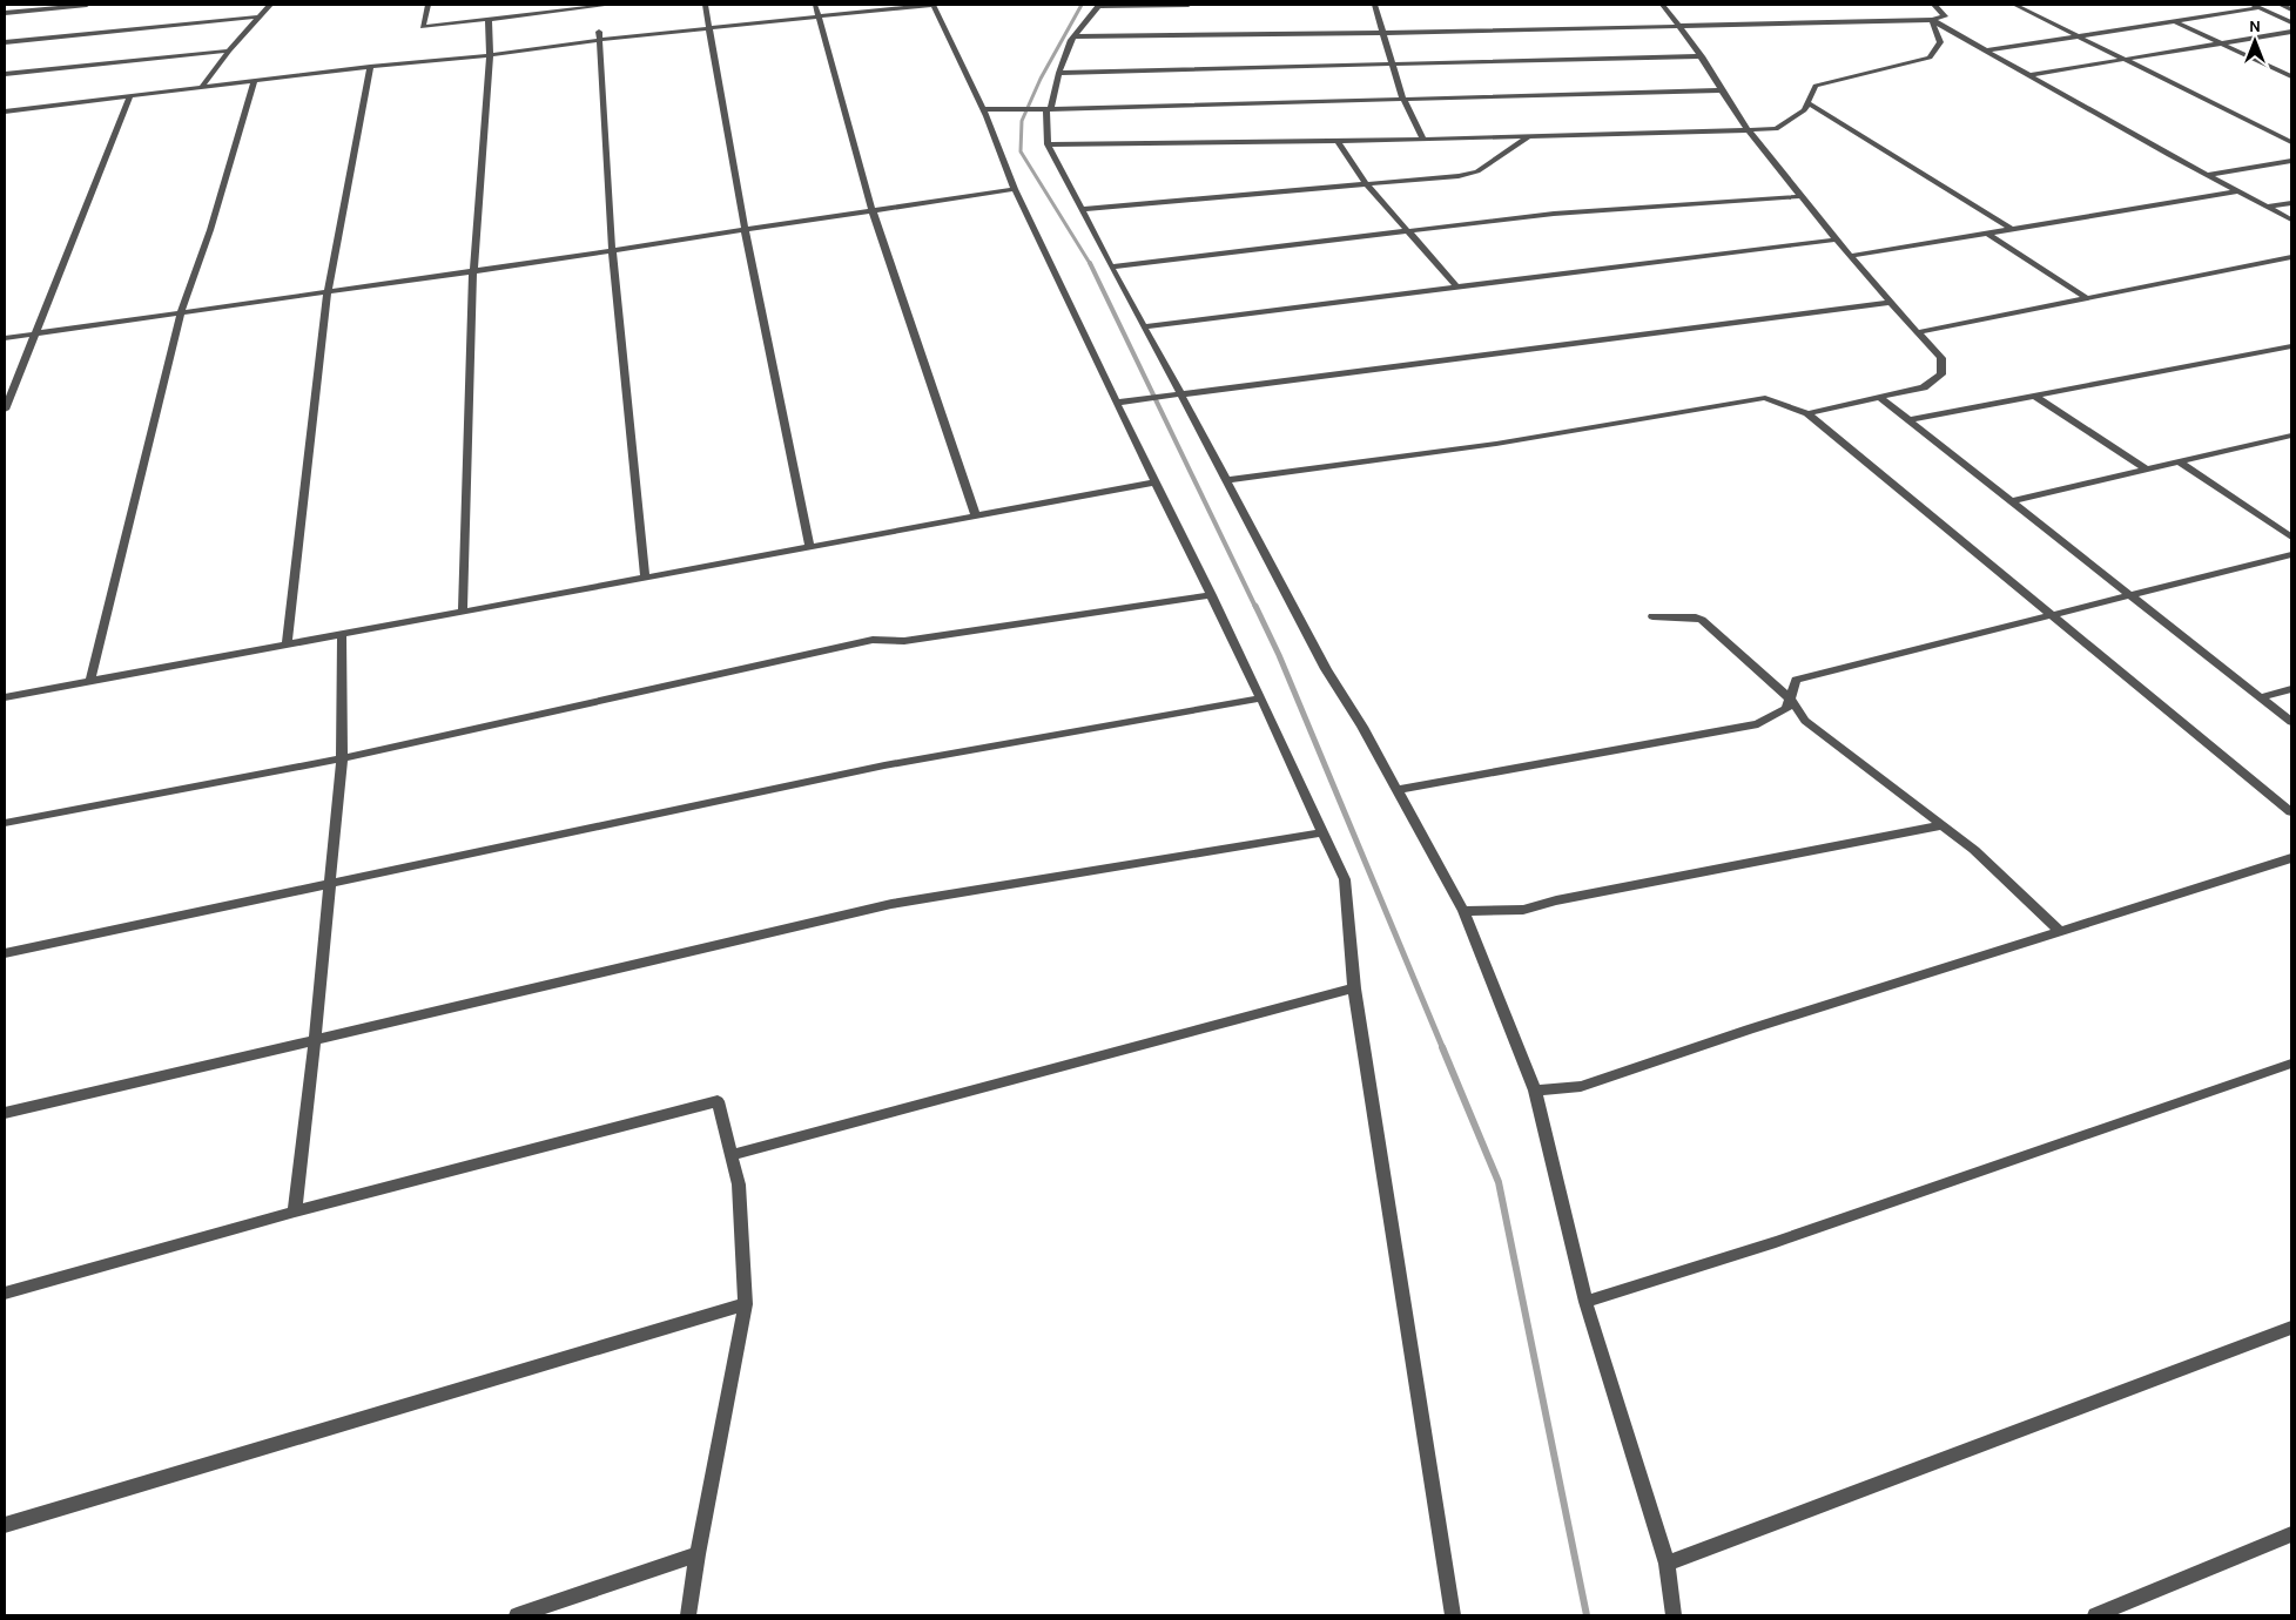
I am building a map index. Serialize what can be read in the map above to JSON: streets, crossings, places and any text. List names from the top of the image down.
{
  "north": "top"
}
